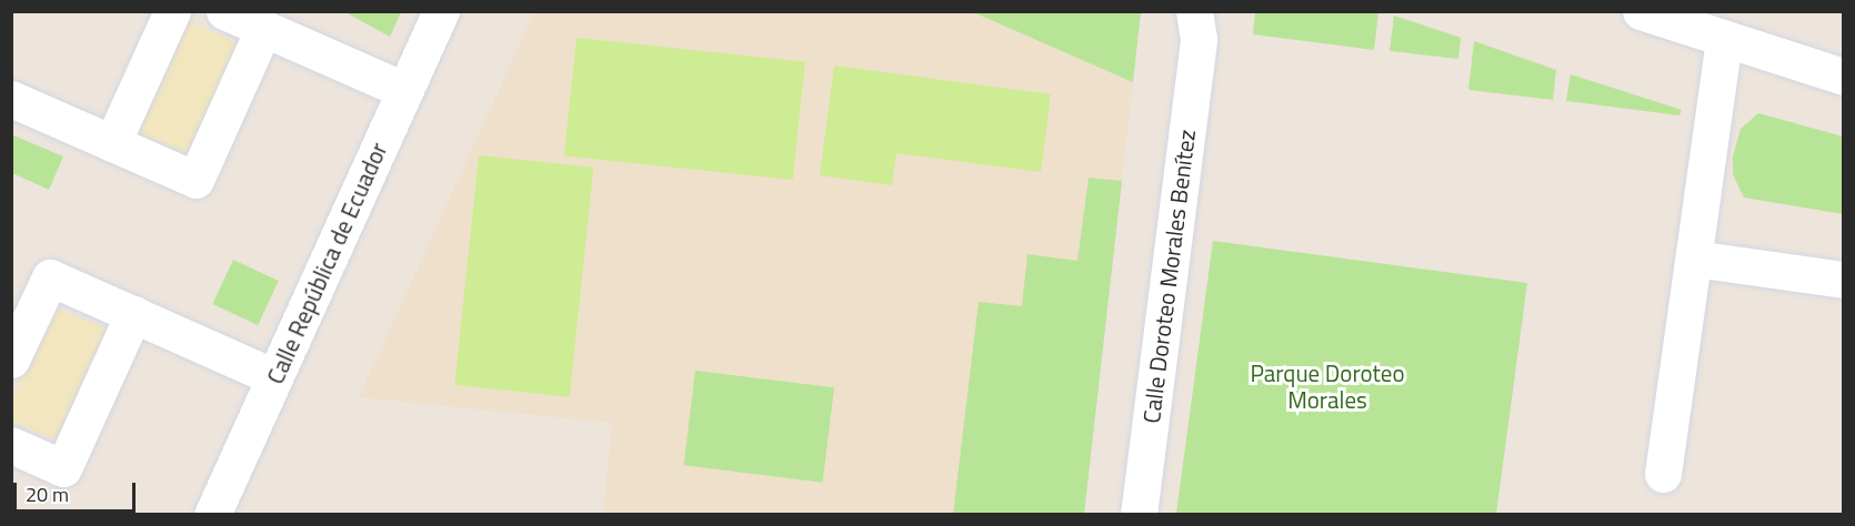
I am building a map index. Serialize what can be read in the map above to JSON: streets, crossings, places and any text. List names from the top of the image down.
{
  "streets": {
    "street": ["Calle República de Ecuador", "Calle Doroteo Morales Benítez"]
  },
  "parks": ["Parque Doroteo Morales"],
  "scale_bar": "20 m"
}
